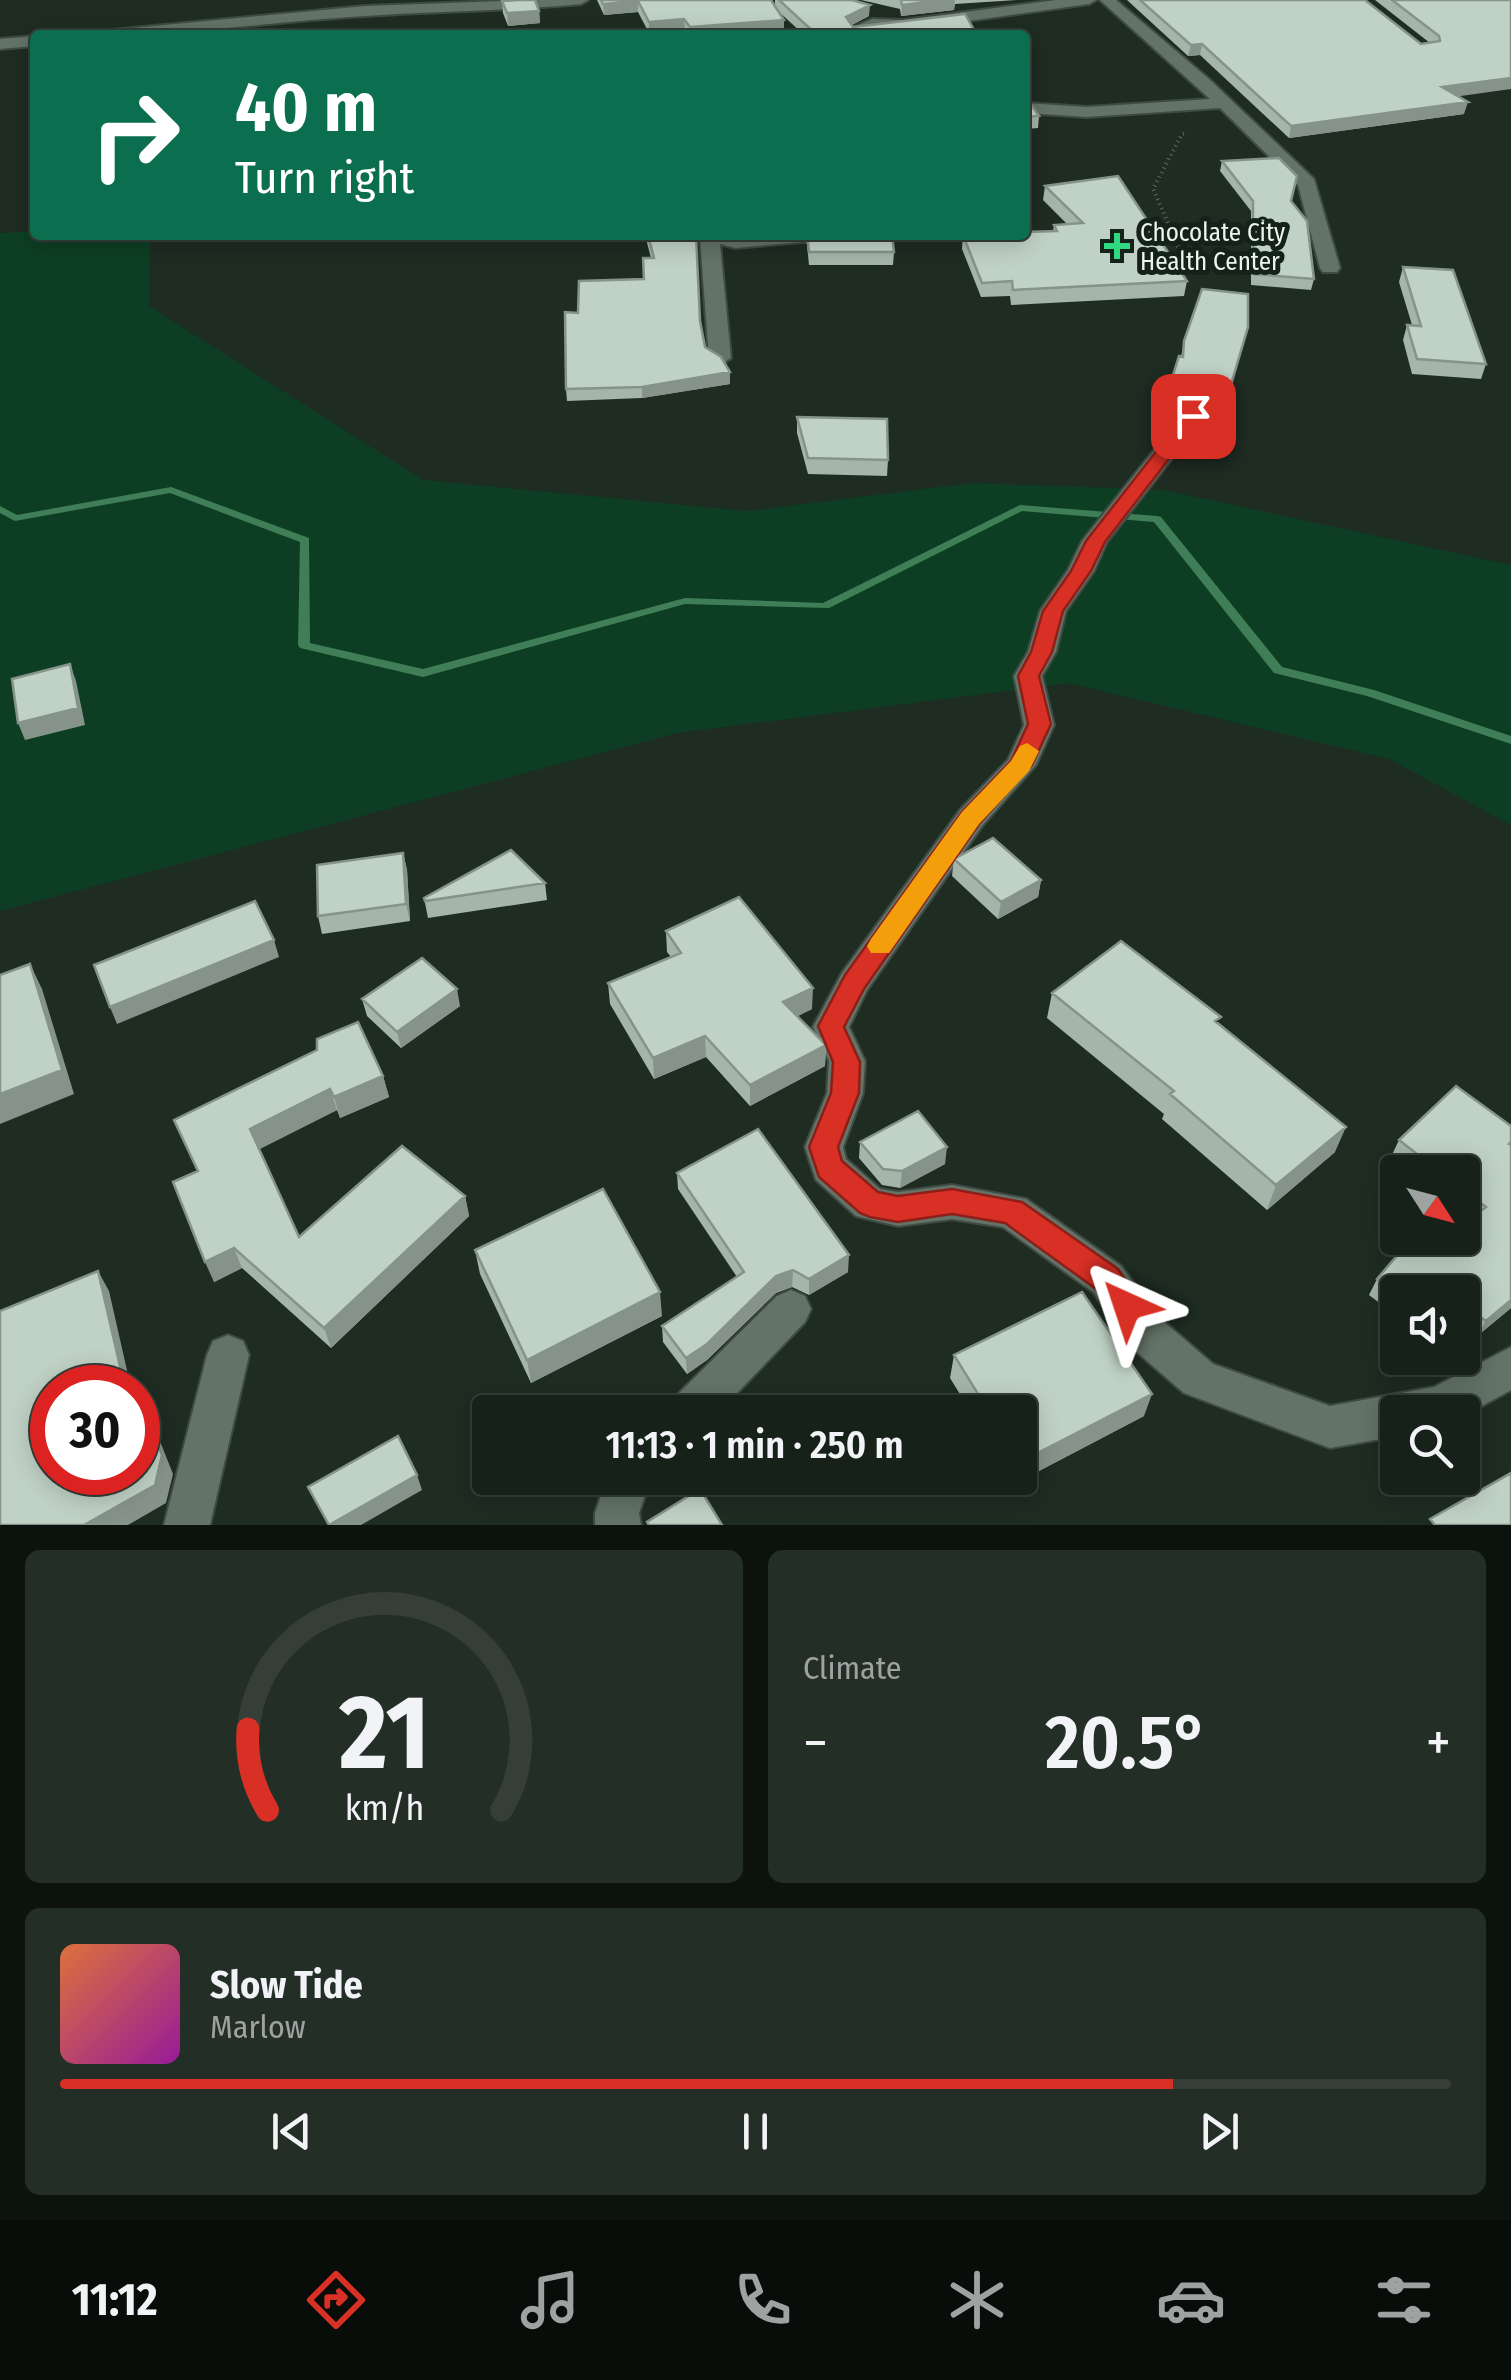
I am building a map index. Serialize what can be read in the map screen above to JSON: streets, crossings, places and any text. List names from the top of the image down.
{
  "places": {
    "health": ["Chocolate City Health Center"]
  },
  "north": "bottom right",
  "page": {
    "turn": ["40 m", "Turn right"],
    "limit": "30",
    "trip": "11:13 · 1 min · 250 m",
    "tile": "Climate",
    "heat": ["−", "20.5°", "+"],
    "song": ["Slow Tide", "Marlow"],
    "tabs": "11:12",
    "gauge": ["21", "km/h"]
  }
}
